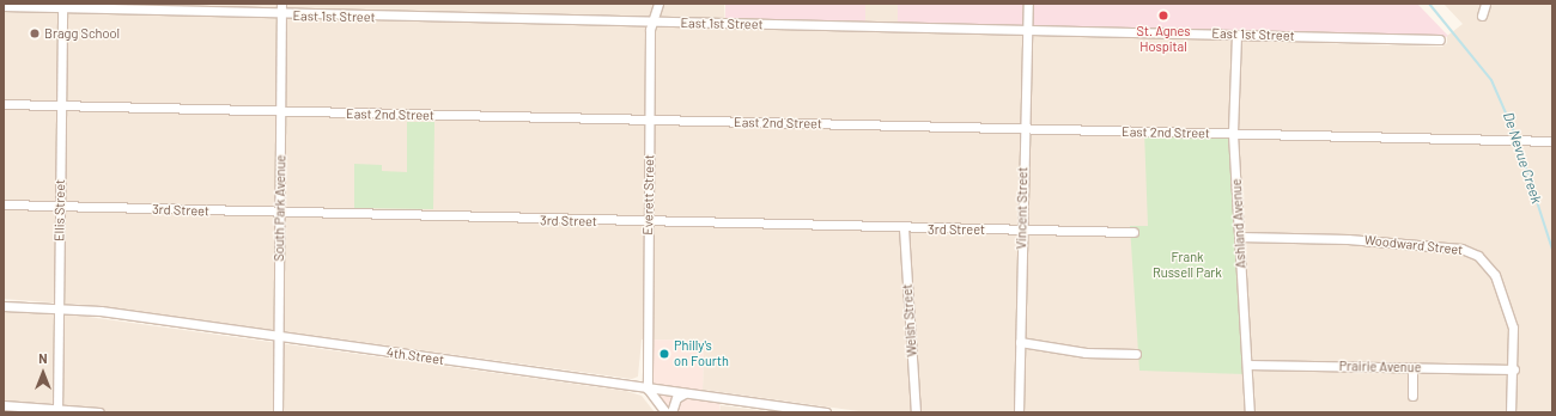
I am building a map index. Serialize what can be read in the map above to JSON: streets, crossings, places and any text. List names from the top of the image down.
{
  "streets": {
    "street": [
      "East 1st Street",
      "East 2nd Street",
      "Everett Street",
      "South Park Avenue",
      "Vincent Street",
      "Ellis Street",
      "3rd Street",
      "Ashland Avenue",
      "Woodward Street",
      "Welsh Street",
      "4th Street",
      "Prairie Avenue"
    ]
  },
  "crossings": [
    ["East 1st Street", "Everett Street"],
    ["East 1st Street", "South Park Avenue"],
    ["East 1st Street", "Vincent Street"],
    ["East 1st Street", "Ellis Street"],
    ["East 1st Street", "Ashland Avenue"],
    ["East 2nd Street", "Everett Street"],
    ["East 2nd Street", "South Park Avenue"],
    ["East 2nd Street", "Vincent Street"],
    ["East 2nd Street", "Ellis Street"],
    ["East 2nd Street", "Ashland Avenue"],
    ["Everett Street", "3rd Street"],
    ["Everett Street", "4th Street"],
    ["South Park Avenue", "3rd Street"],
    ["South Park Avenue", "4th Street"],
    ["Vincent Street", "3rd Street"],
    ["Ellis Street", "3rd Street"],
    ["Ellis Street", "4th Street"],
    ["3rd Street", "Welsh Street"],
    ["Ashland Avenue", "Woodward Street"],
    ["Ashland Avenue", "Prairie Avenue"],
    ["Woodward Street", "Prairie Avenue"]
  ],
  "water": ["De Nevue Creek"],
  "parks": ["Frank Russell Park"],
  "places": ["St. Agnes Hospital", "Bragg School", "Philly's on Fourth"],
  "north": "top"
}
